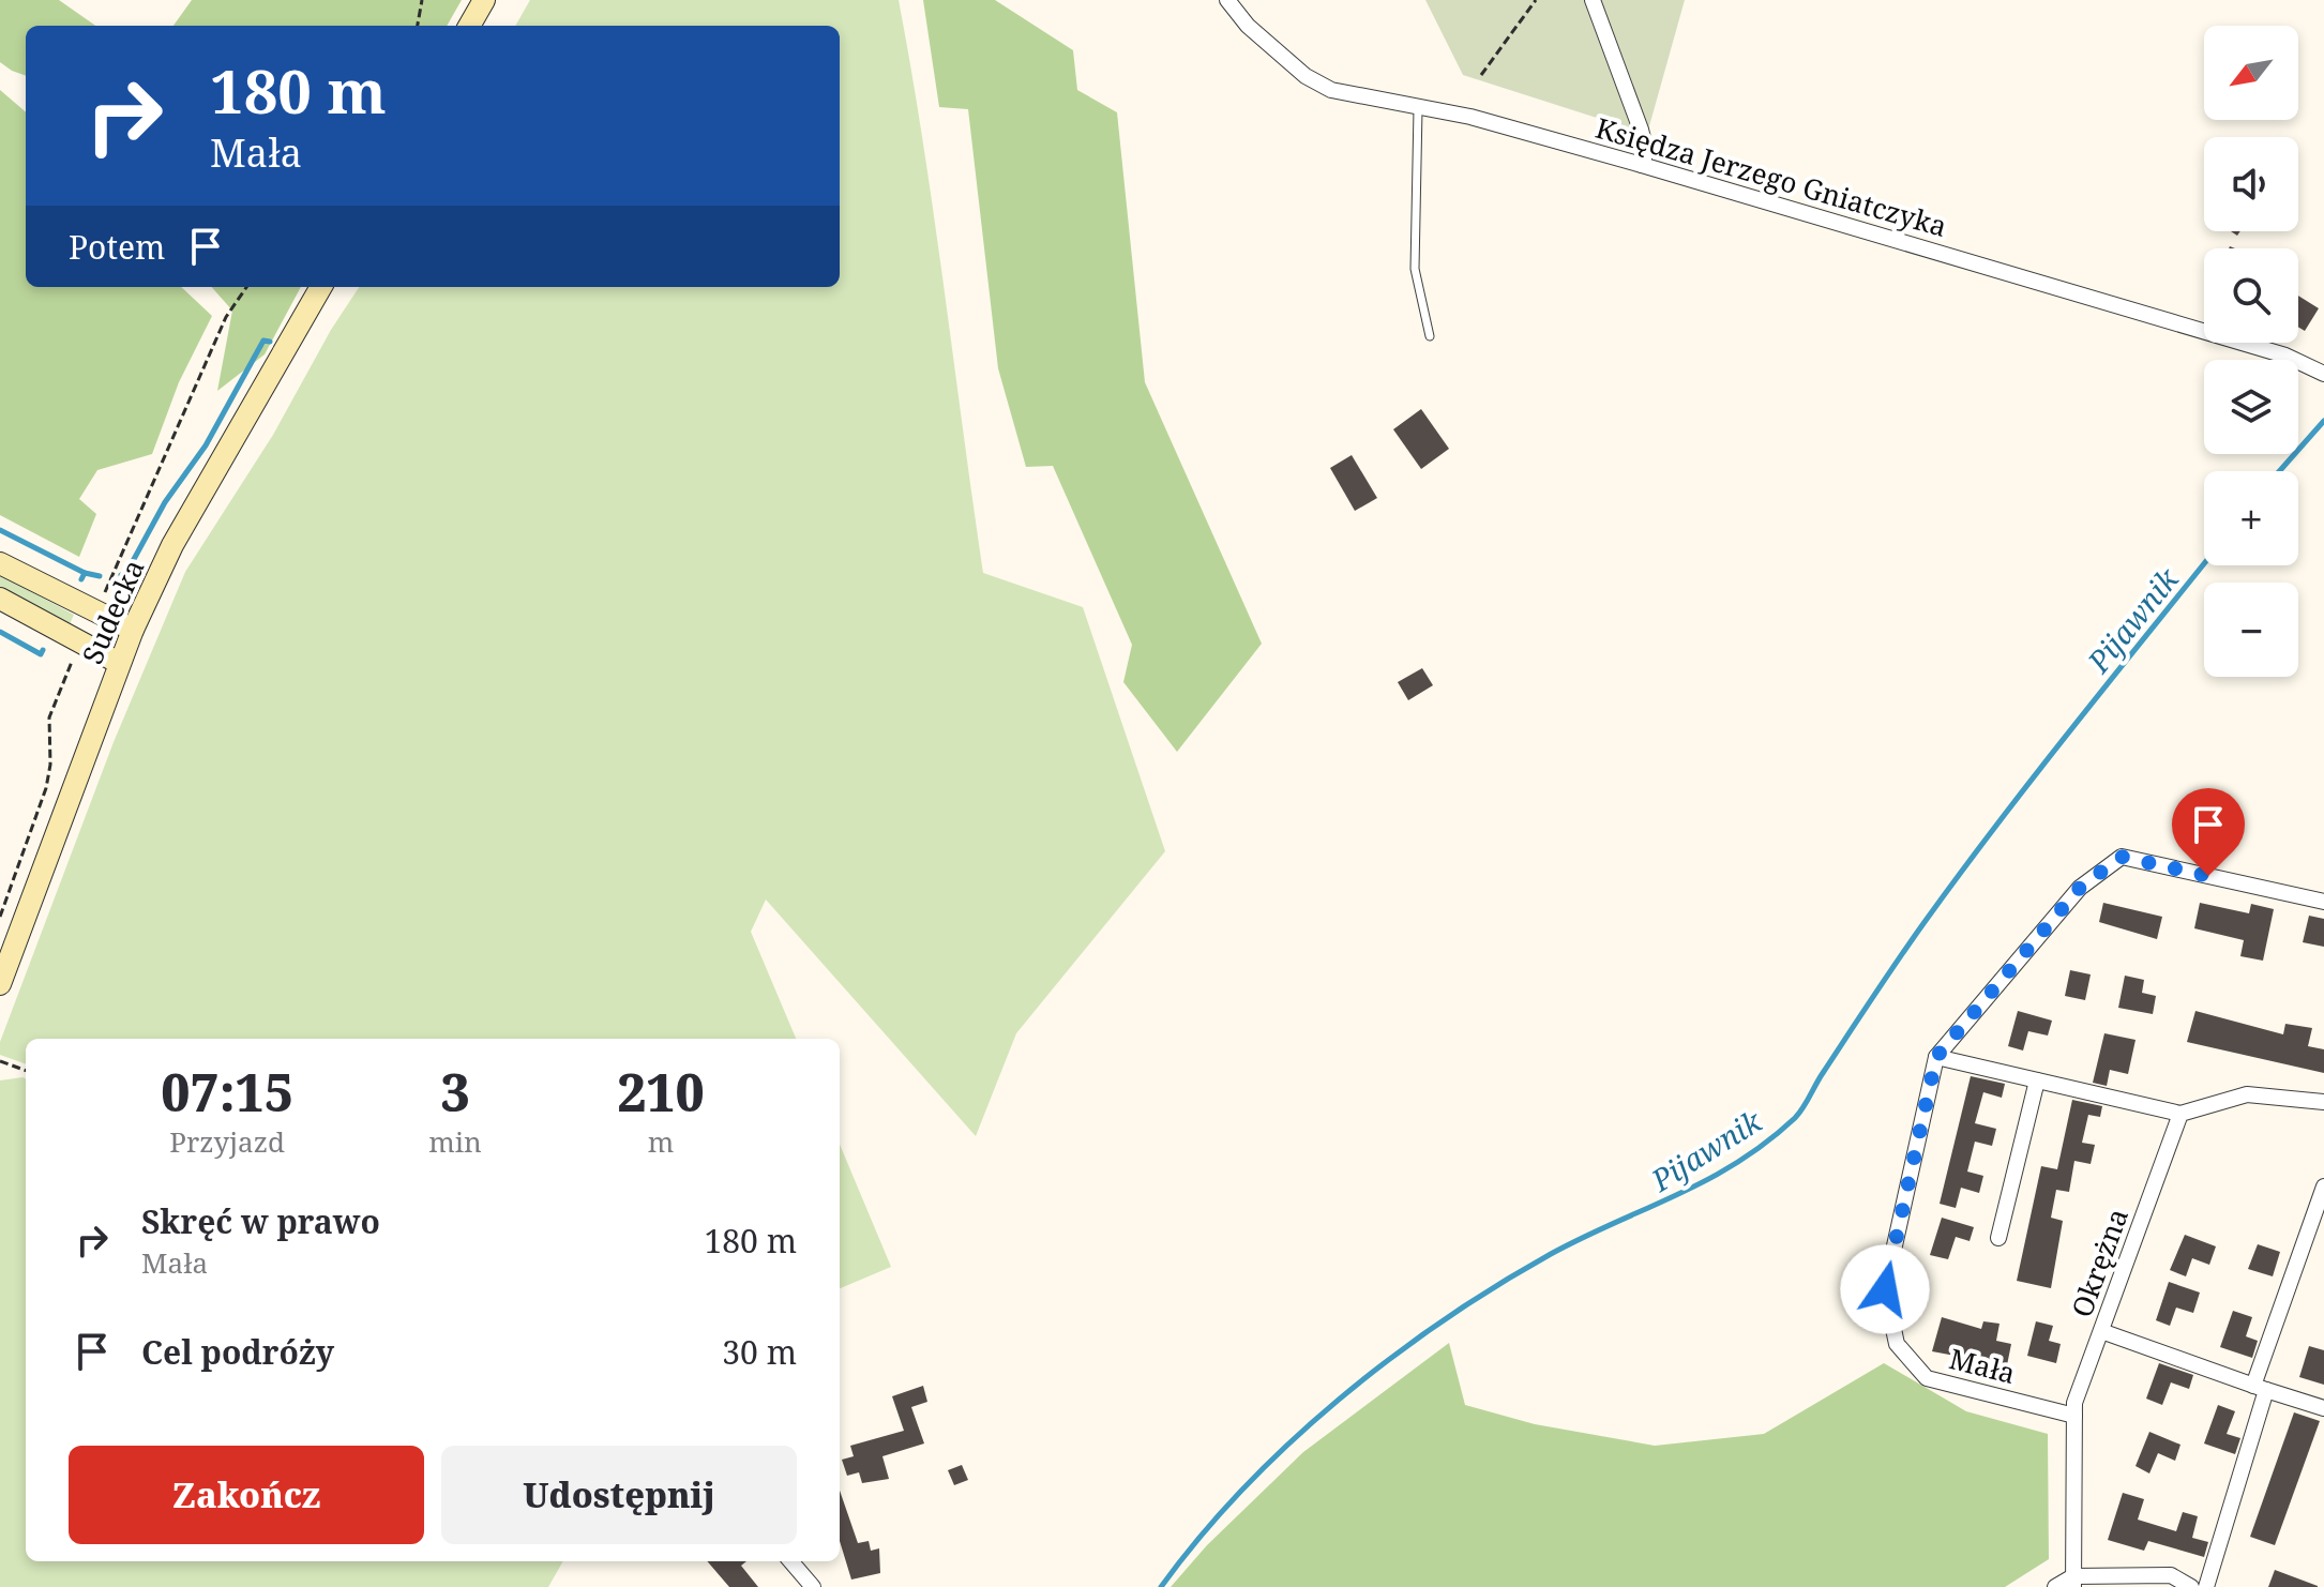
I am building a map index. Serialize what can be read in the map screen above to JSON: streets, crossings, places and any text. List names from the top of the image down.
{
  "streets": {
    "main road": ["Sudecka"],
    "street": ["Księdza Jerzego Gniatczyka", "Okrężna", "Mała"]
  },
  "crossings": [
    ["Okrężna", "Mała"]
  ],
  "water": ["Pijawnik"],
  "north": "bottom left",
  "page": {
    "map_buttons": ["+", "−"],
    "turn": ["180 m", "Mała"],
    "then": "Potem",
    "eta": [
      "07:15",
      "Przyjazd",
      "3",
      "min",
      "210",
      "m"
    ],
    "list": [
      {
        "name": "Skręć w prawo",
        "note": "Mała",
        "value": "180 m"
      },
      {
        "name": "Cel podróży",
        "value": "30 m"
      }
    ],
    "buttons": ["Zakończ", "Udostępnij"]
  }
}
